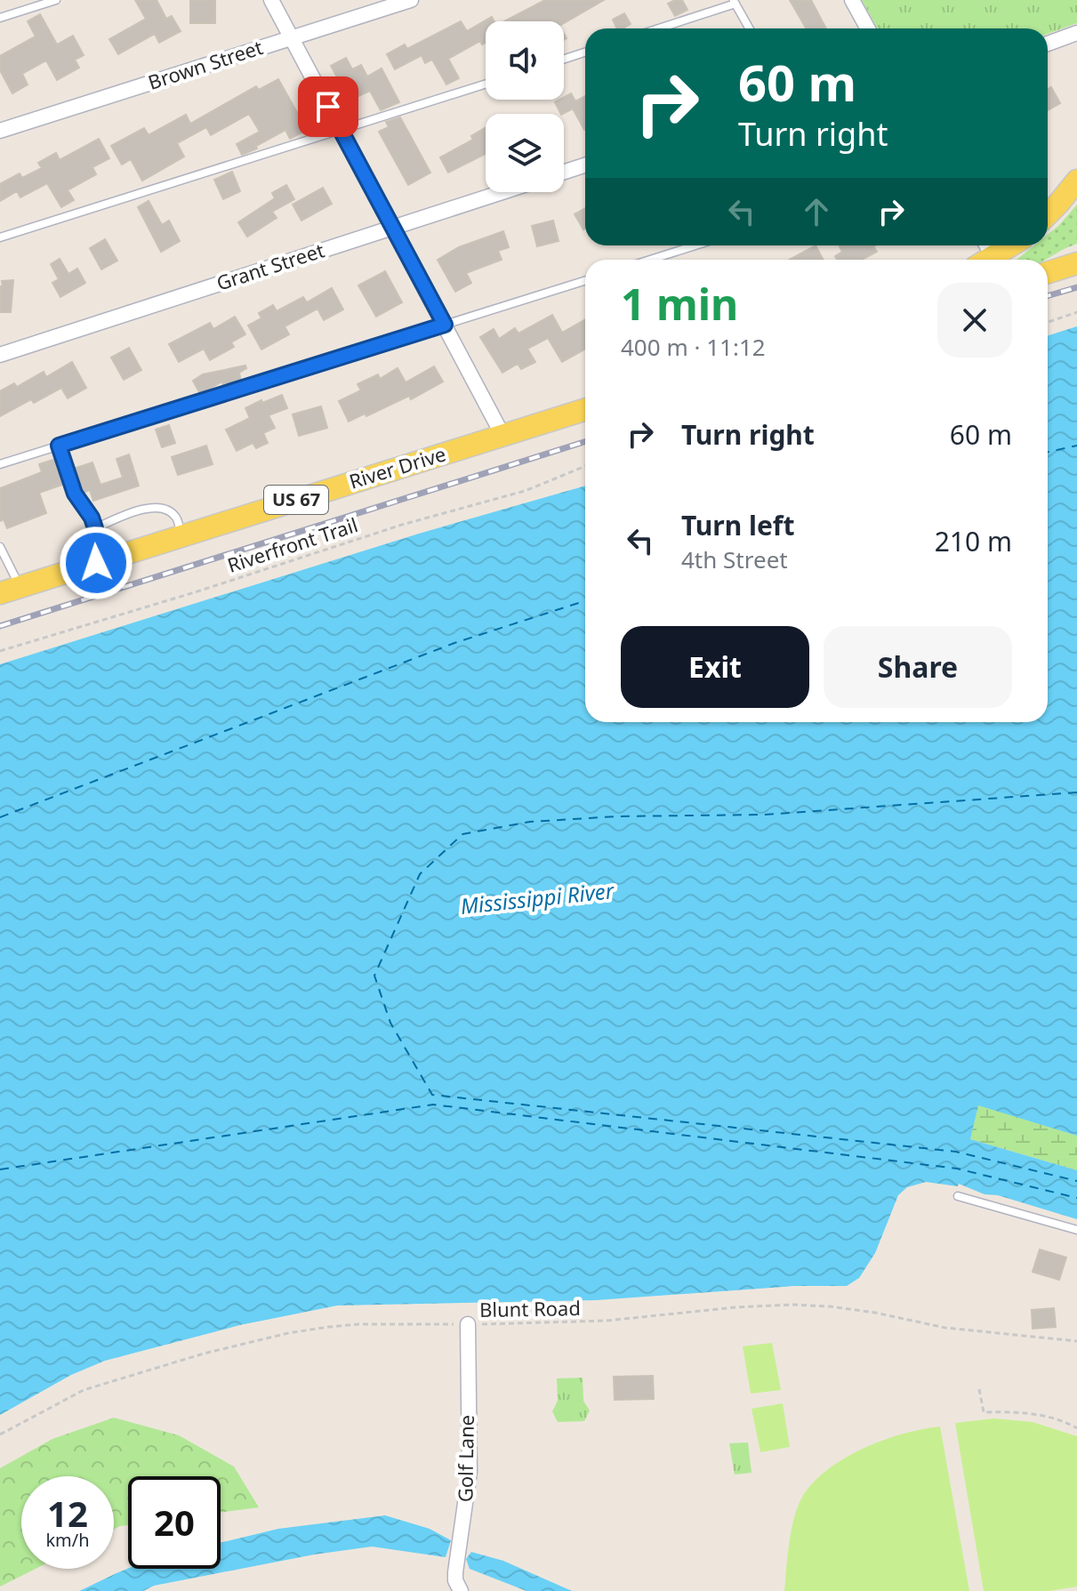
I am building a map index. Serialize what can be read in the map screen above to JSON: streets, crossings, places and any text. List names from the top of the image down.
{
  "streets": {
    "main road": ["River Drive", "US 67"],
    "street": ["Brown Street", "Grant Street", "Golf Lane"],
    "path": ["Riverfront Trail", "Blunt Road"]
  },
  "crossings": [
    ["Blunt Road", "Golf Lane"]
  ],
  "water": ["Mississippi River"],
  "page": {
    "turn": ["60 m", "Turn right"],
    "heading": ["1 min", "400 m · 11:12"],
    "list": [
      {
        "name": "Turn right",
        "value": "60 m"
      },
      {
        "name": "Turn left",
        "note": "4th Street",
        "value": "210 m"
      }
    ],
    "buttons": ["Exit", "Share"],
    "speed": "12 km/h",
    "limit": "20"
  }
}
